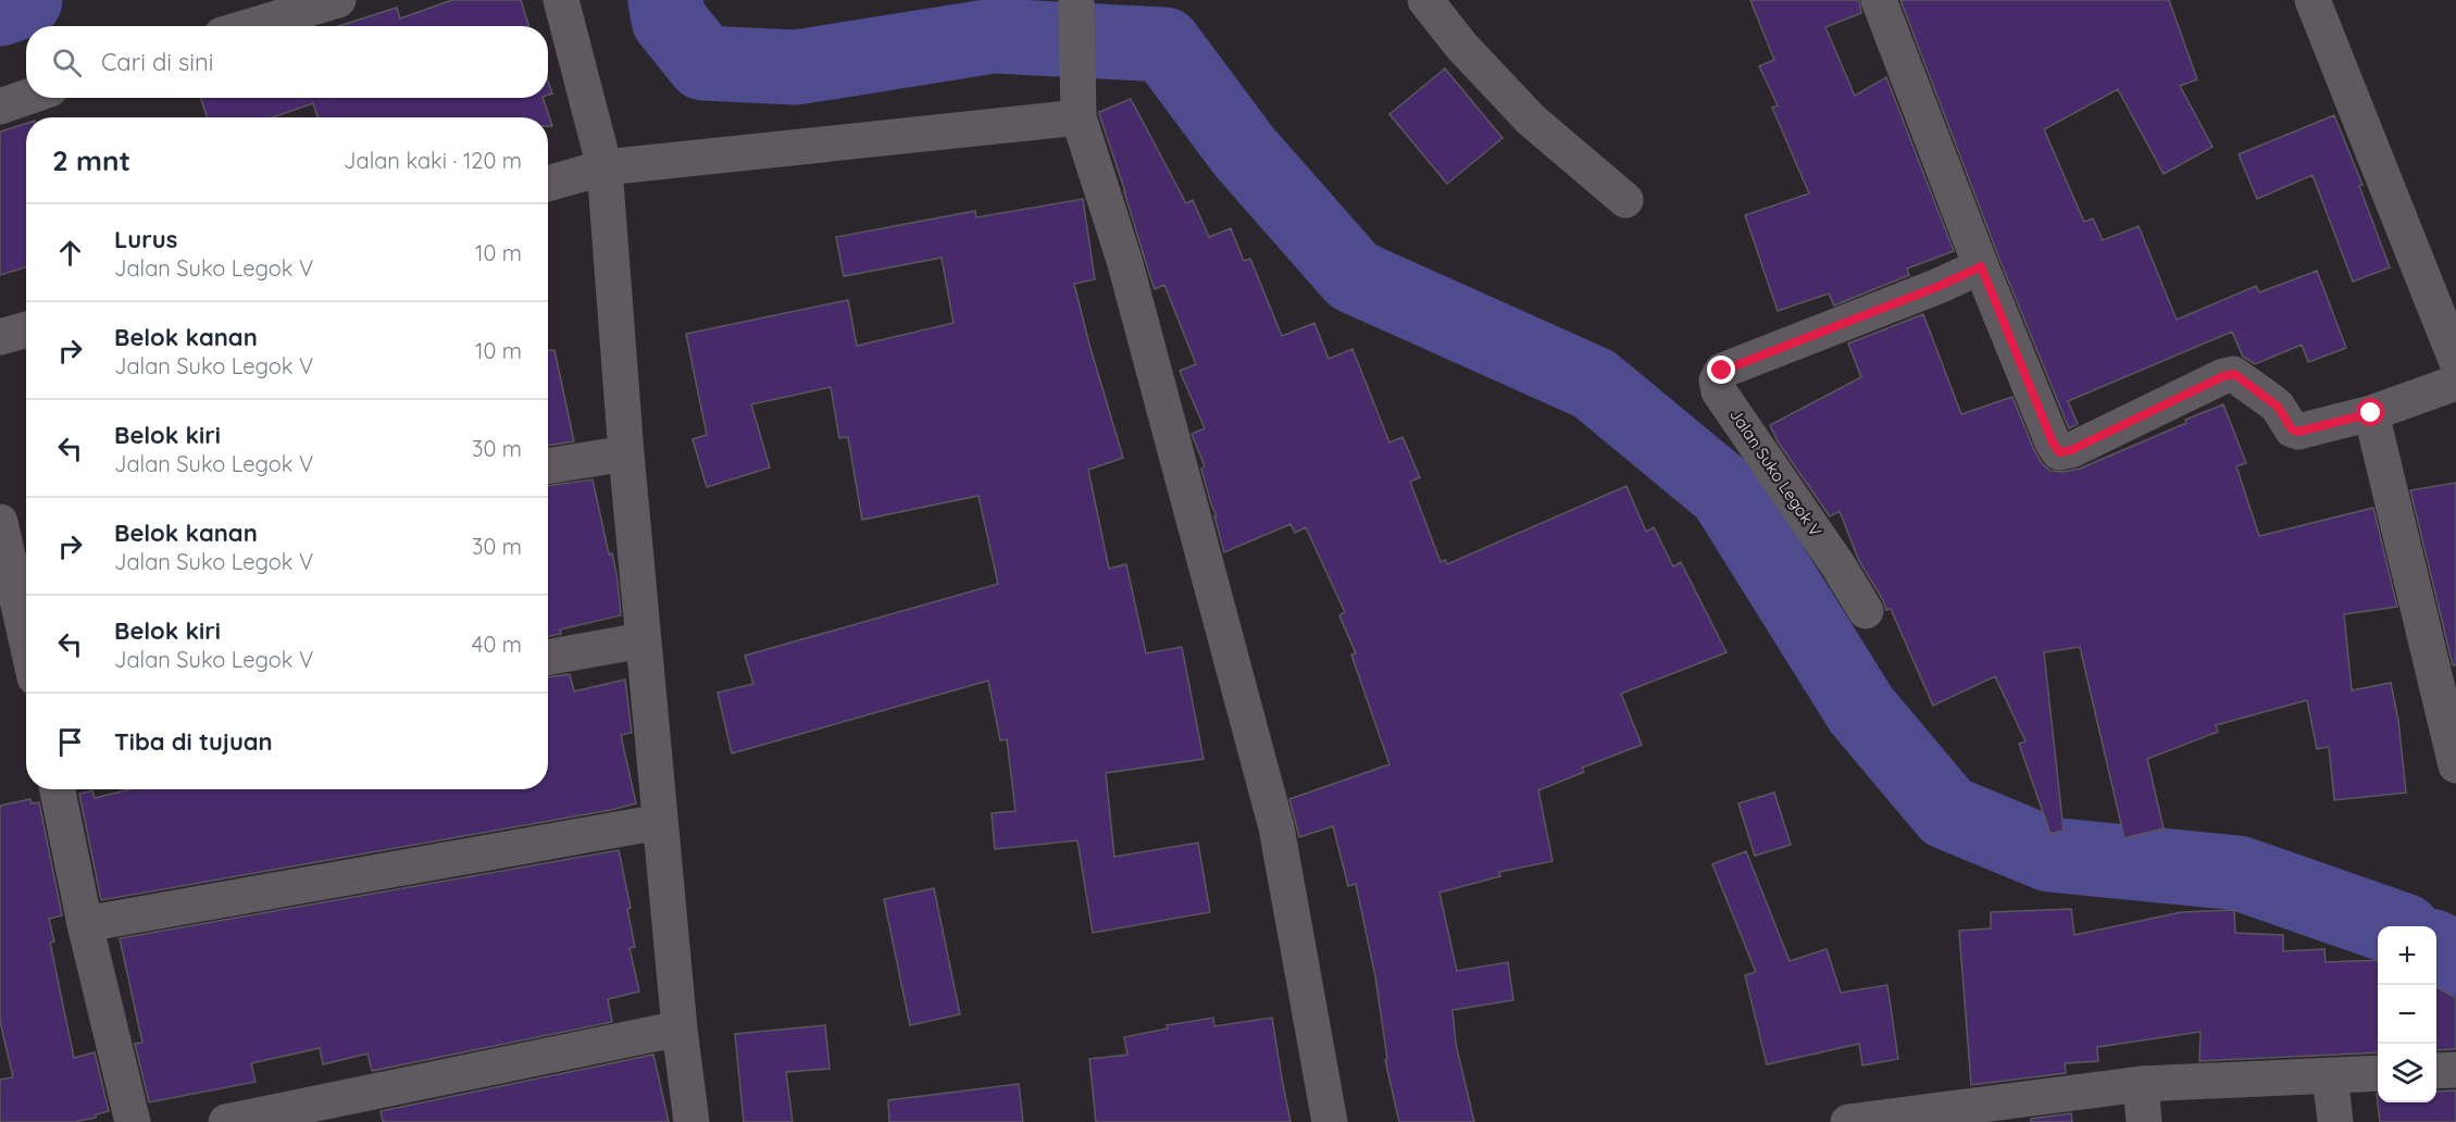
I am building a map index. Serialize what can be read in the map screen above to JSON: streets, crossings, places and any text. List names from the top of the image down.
{
  "streets": {
    "street": ["Jalan Suko Legok V"]
  },
  "page": {
    "search": "Cari di sini",
    "heading": ["2 mnt", "Jalan kaki · 120 m"],
    "list": [
      ["Lurus", "Jalan Suko Legok V", "10 m"],
      ["Belok kanan", "Jalan Suko Legok V", "10 m"],
      ["Belok kiri", "Jalan Suko Legok V", "30 m"],
      ["Belok kanan", "Jalan Suko Legok V", "30 m"],
      ["Belok kiri", "Jalan Suko Legok V", "40 m"],
      "Tiba di tujuan"
    ],
    "map_buttons": ["+", "−"]
  }
}
